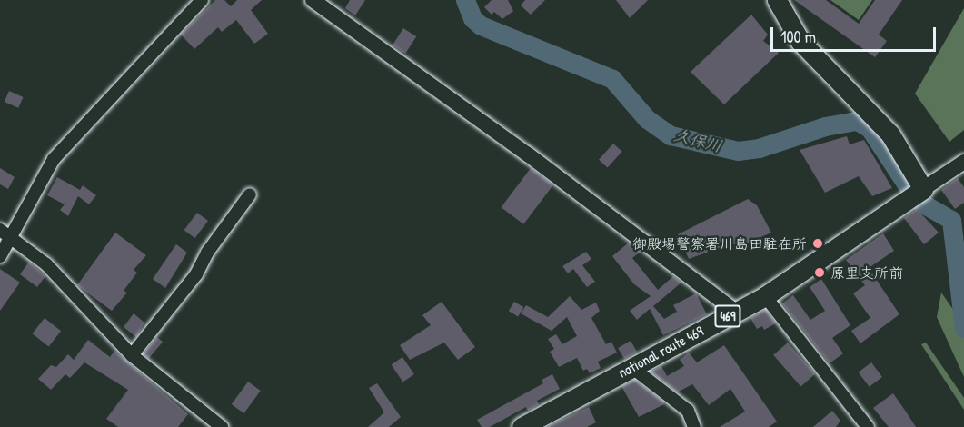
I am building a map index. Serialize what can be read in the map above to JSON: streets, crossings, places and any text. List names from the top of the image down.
{
  "streets": {
    "highway": ["469", "national route 469"]
  },
  "water": ["久保川"],
  "places": ["御殿場警察署川島田駐在所", "原里支所前"],
  "scale_bar": "100 m"
}
